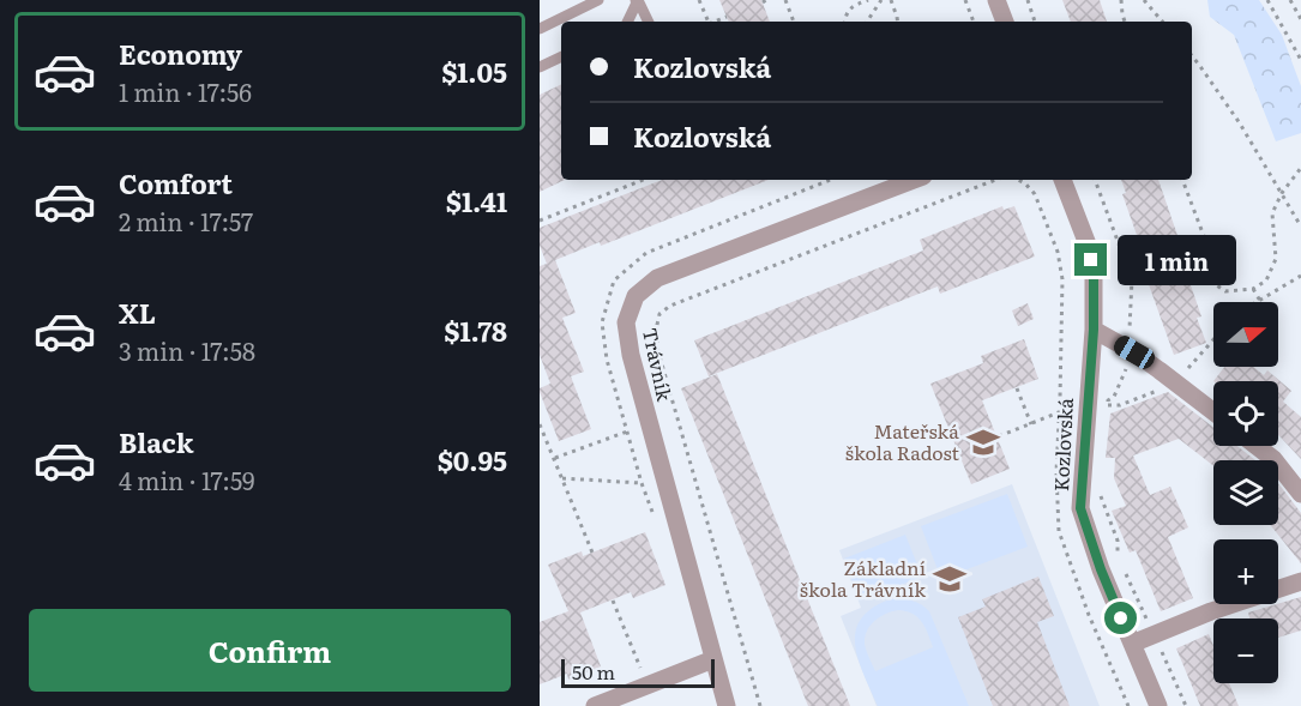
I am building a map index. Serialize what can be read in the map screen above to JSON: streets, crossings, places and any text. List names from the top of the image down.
{
  "streets": {
    "street": ["Trávník", "Kozlovská"]
  },
  "places": {
    "school or university": ["Mateřská škola Radost", "Základní škola Trávník"]
  },
  "scale_bar": "50 m",
  "north": "right",
  "page": {
    "list": [
      {
        "name": "Economy",
        "note": "1 min · 17:56",
        "value": "$1.05"
      },
      {
        "name": "Comfort",
        "note": "2 min · 17:57",
        "value": "$1.41"
      },
      {
        "name": "XL",
        "note": "3 min · 17:58",
        "value": "$1.78"
      },
      {
        "name": "Black",
        "note": "4 min · 17:59",
        "value": "$0.95"
      }
    ],
    "banner": ["Kozlovská", "Kozlovská"],
    "bubble": "1 min",
    "map_buttons": ["+", "−"],
    "buttons": "Confirm",
    "scale": "50 m"
  }
}
